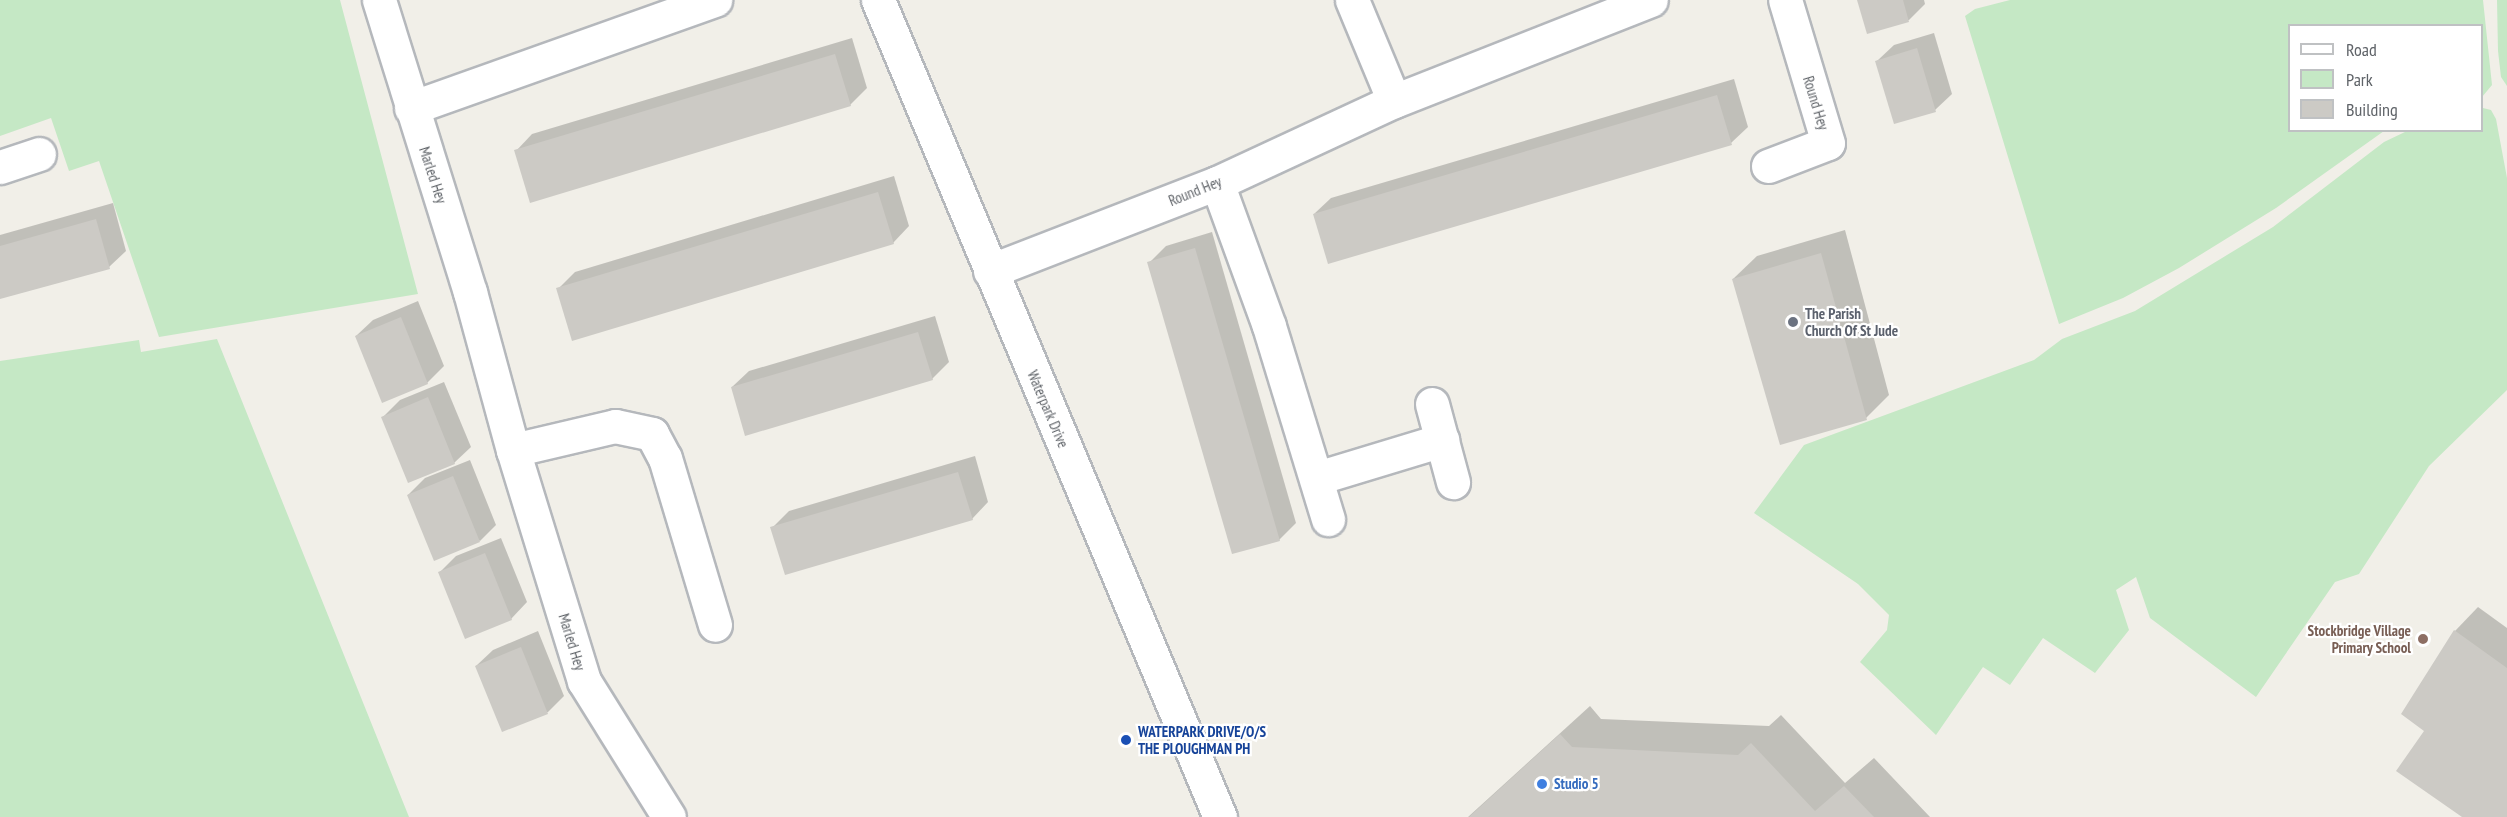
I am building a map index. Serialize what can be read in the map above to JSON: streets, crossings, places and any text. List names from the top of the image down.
{
  "streets": {
    "street": ["Round Hey", "Marled Hey", "Waterpark Drive"]
  },
  "crossings": [
    ["Round Hey", "Waterpark Drive"]
  ],
  "places": [
    "The Parish Church Of St Jude",
    "Stockbridge Village Primary School",
    "WATERPARK DRIVE/O/S THE PLOUGHMAN PH",
    "Studio 5"
  ],
  "legend": ["Road", "Park", "Building"]
}
